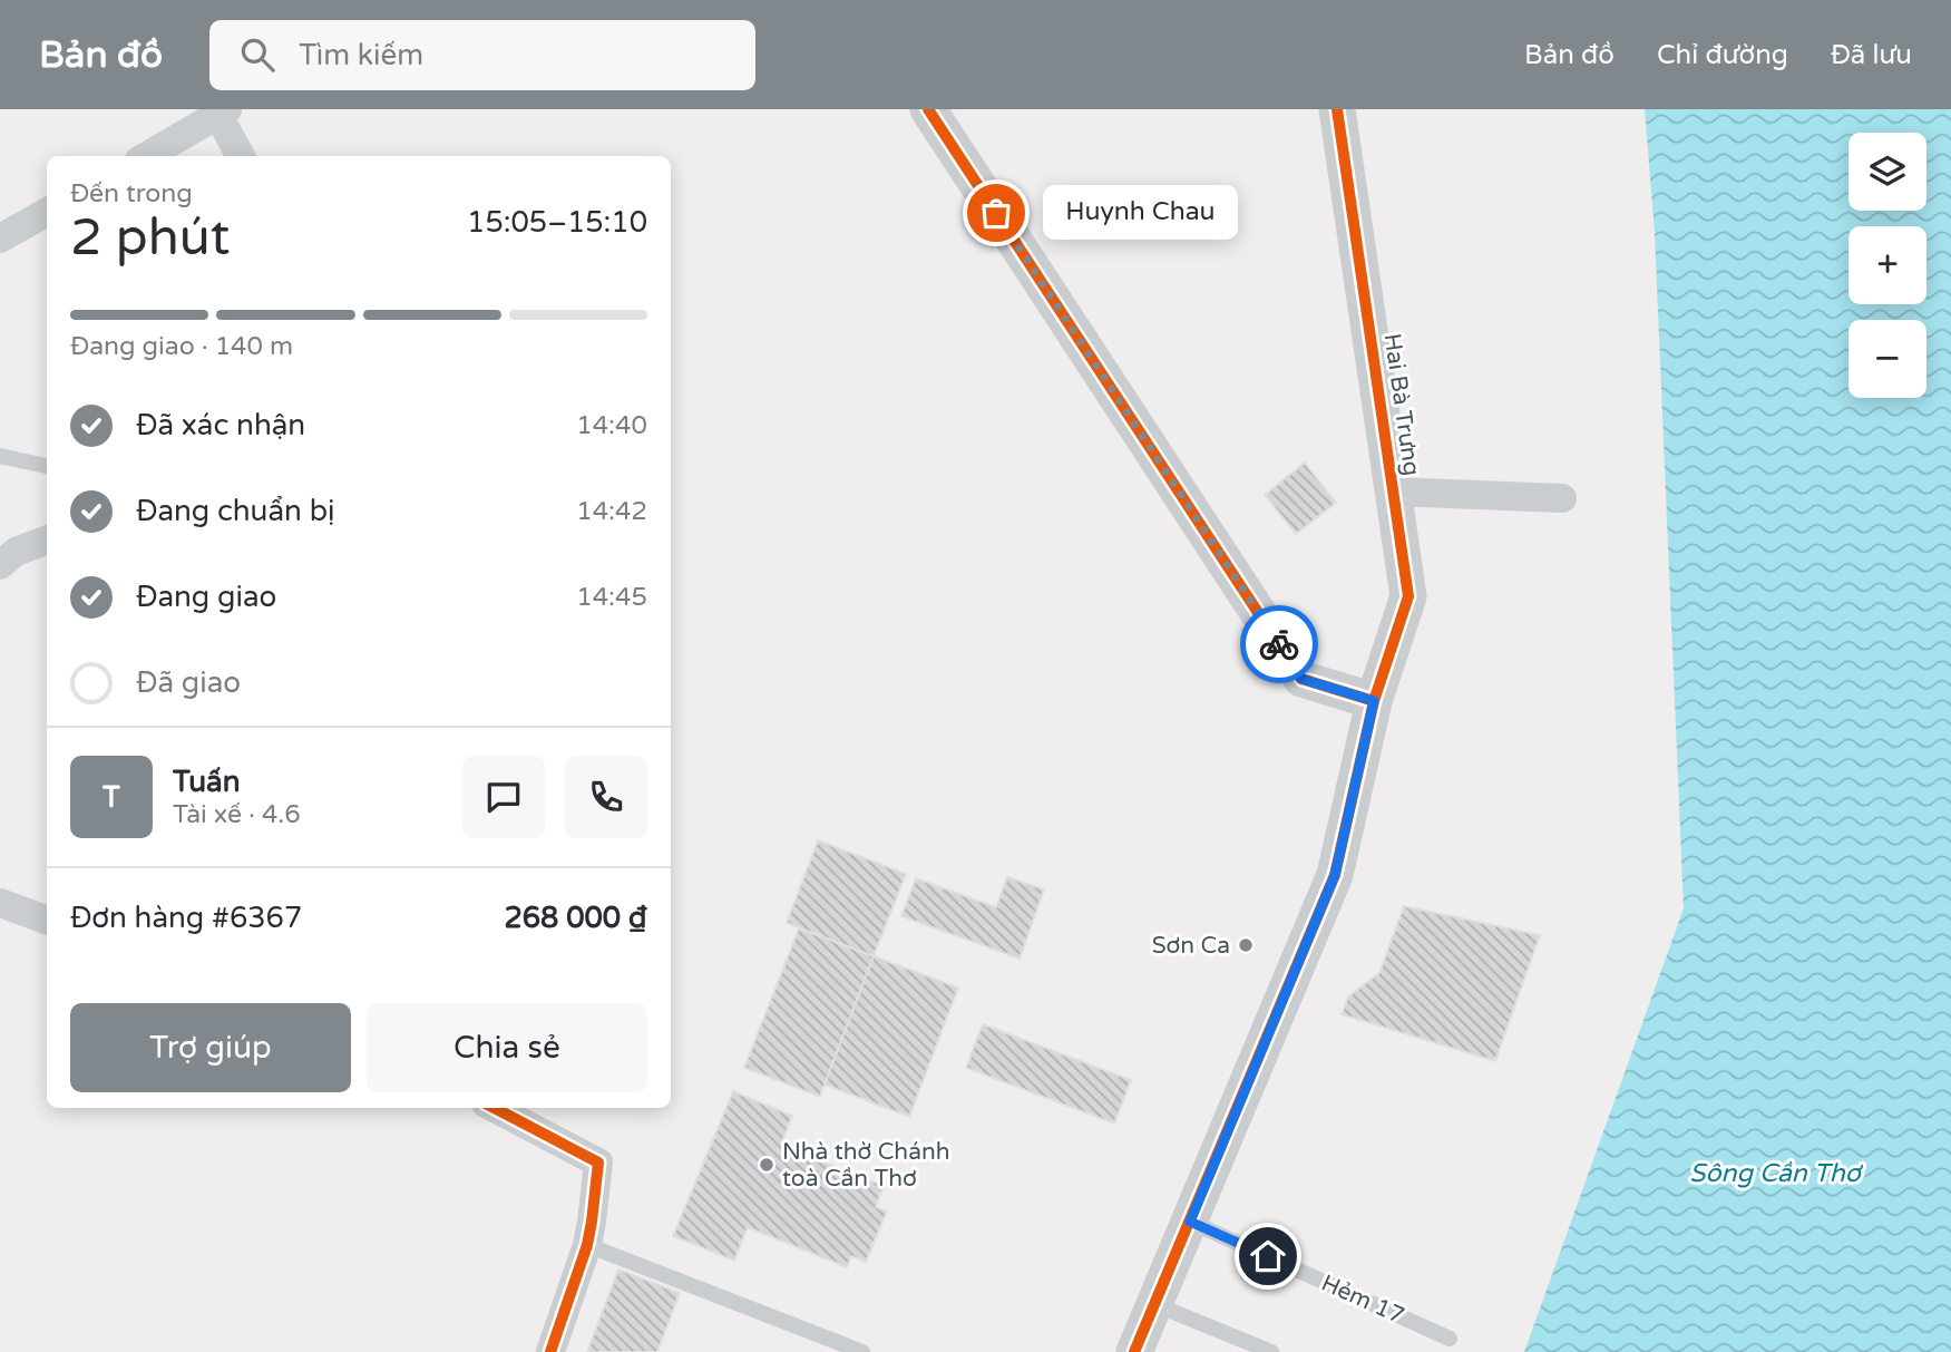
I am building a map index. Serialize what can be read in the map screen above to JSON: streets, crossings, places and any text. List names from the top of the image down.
{
  "streets": {
    "street": ["Hai Bà Trưng"],
    "lane": ["Hẻm 17"]
  },
  "crossings": [
    ["Hai Bà Trưng", "Hẻm 17"]
  ],
  "water": ["Sông Cần Thơ"],
  "places": ["Huynh Chau", "Sơn Ca", "Nhà thờ Chánh toà Cần Thơ"],
  "page": {
    "header": "Bản đồ",
    "search": "Tìm kiếm",
    "nav": ["Bản đồ", "Chỉ đường", "Đã lưu"],
    "map_buttons": ["+", "−"],
    "heading": ["2 phút", "Đến trong", "15:05–15:10"],
    "panel": [
      "Tuấn",
      "Tài xế · 4.6",
      "Đơn hàng #6367",
      "268 000 ₫"
    ],
    "bubble": "Huynh Chau",
    "bar": "Đang giao · 140 m",
    "list": [
      ["Đã xác nhận", "14:40"],
      ["Đang chuẩn bị", "14:42"],
      ["Đang giao", "14:45"],
      "Đã giao"
    ],
    "round": "T",
    "buttons": ["Trợ giúp", "Chia sẻ"]
  }
}
